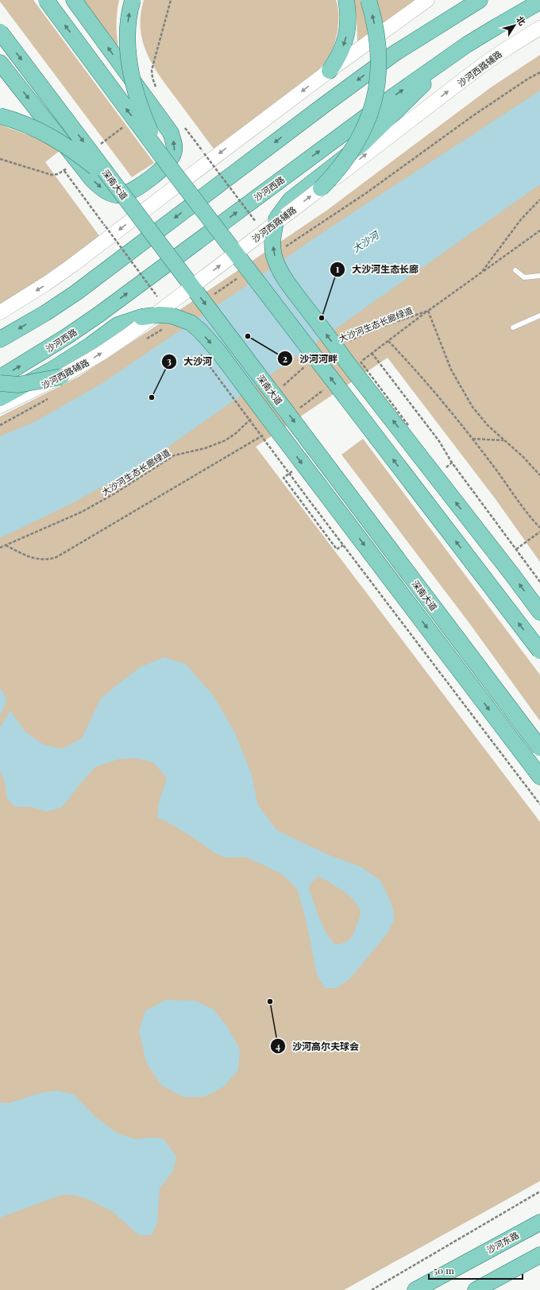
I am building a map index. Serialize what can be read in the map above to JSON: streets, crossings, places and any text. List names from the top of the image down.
{
  "streets": {
    "main road": [
      "沙河西路辅路",
      "深南大道",
      "沙河西路",
      "沙河东路"
    ],
    "path": ["大沙河生态长廊绿道"]
  },
  "water": ["大沙河"],
  "places": [
    "大沙河生态长廊",
    "沙河河畔",
    "大沙河",
    "沙河高尔夫球会"
  ],
  "scale_bar": "50 m",
  "north": "top right"
}
